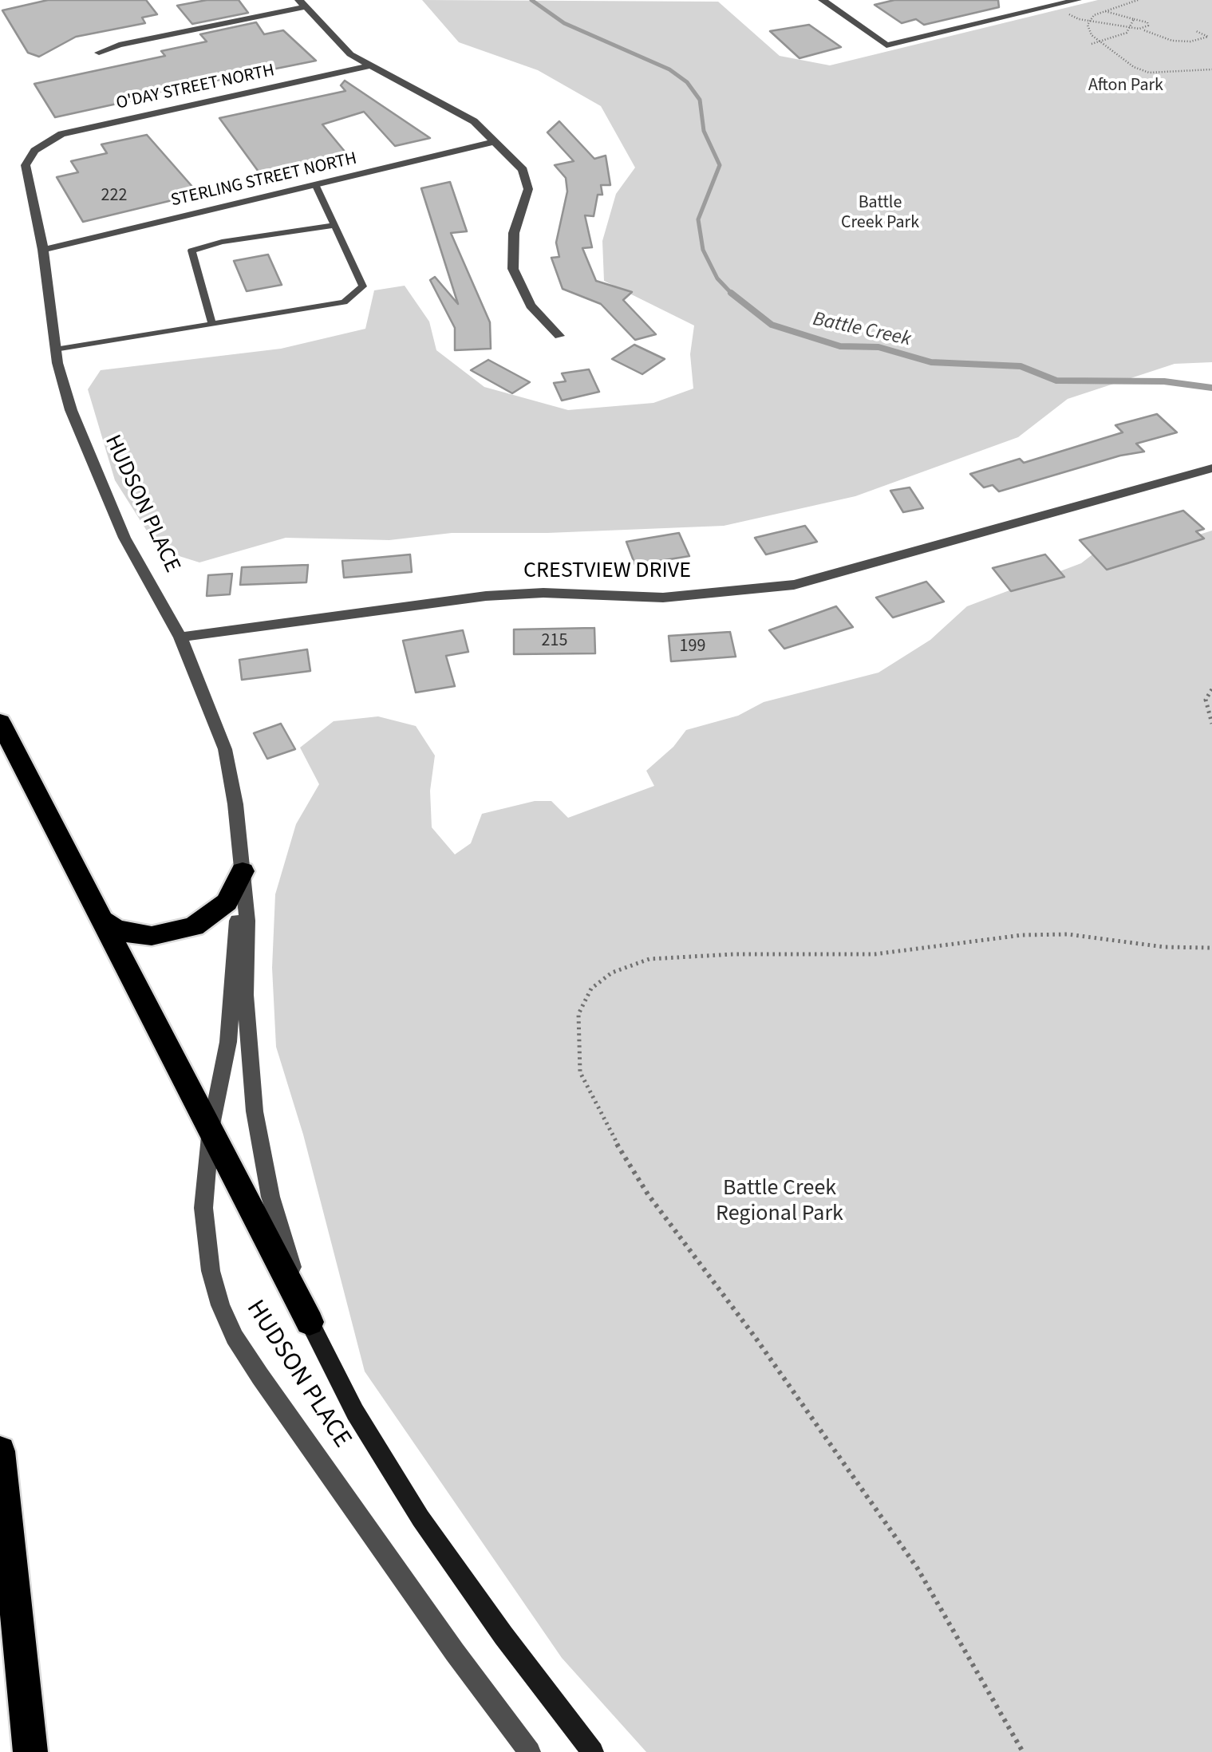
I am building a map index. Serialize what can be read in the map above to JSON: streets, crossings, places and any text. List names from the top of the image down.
{
  "streets": {
    "street": [
      "O'DAY STREET NORTH",
      "STERLING STREET NORTH",
      "HUDSON PLACE",
      "CRESTVIEW DRIVE"
    ]
  },
  "crossings": [
    ["O'DAY STREET NORTH", "HUDSON PLACE"],
    ["STERLING STREET NORTH", "HUDSON PLACE"],
    ["HUDSON PLACE", "CRESTVIEW DRIVE"]
  ],
  "water": ["Battle Creek"],
  "parks": ["Afton Park", "Battle Creek Park", "Battle Creek Regional Park"],
  "house_numbers": ["222", "215", "199"]
}
